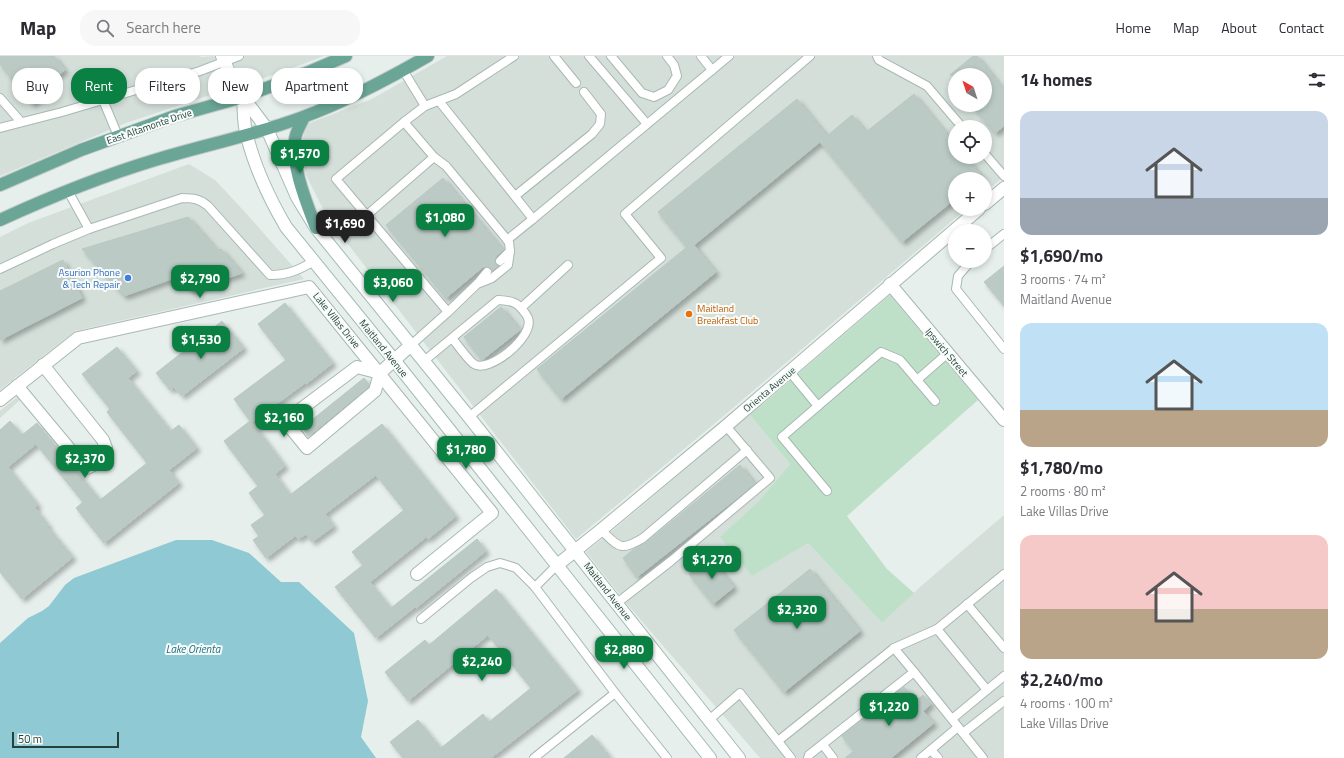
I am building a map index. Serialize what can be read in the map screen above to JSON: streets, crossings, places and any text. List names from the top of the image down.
{
  "streets": {
    "main road": ["East Altamonte Drive"],
    "street": [
      "Lake Villas Drive",
      "Maitland Avenue",
      "Ipswich Street",
      "Orienta Avenue"
    ]
  },
  "crossings": [
    ["Maitland Avenue", "Orienta Avenue"],
    ["Ipswich Street", "Orienta Avenue"]
  ],
  "water": ["Lake Orienta"],
  "places": ["Asurion Phone & Tech Repair", "Maitland Breakfast Club"],
  "scale_bar": "50 m",
  "north": "top left",
  "page": {
    "header": "Map",
    "search": "Search here",
    "nav": [
      "Home",
      "Map",
      "About",
      "Contact"
    ],
    "heading": "14 homes",
    "map_buttons": ["+", "−"],
    "chip": [
      "Buy",
      "Rent",
      "Filters",
      "New",
      "Apartment"
    ],
    "list": [
      {
        "name": "$1,690/mo",
        "note": "3 rooms · 74 m² · Maitland Avenue"
      },
      {
        "name": "$1,780/mo",
        "note": "2 rooms · 80 m² · Lake Villas Drive"
      },
      {
        "name": "$2,240/mo",
        "note": "4 rooms · 100 m² · Lake Villas Drive"
      }
    ],
    "price": [
      "$1,570",
      "$1,080",
      "$1,690",
      "$2,790",
      "$3,060",
      "$1,530",
      "$2,160",
      "$1,780",
      "$2,370",
      "$1,270",
      "$2,320",
      "$2,880",
      "$2,240",
      "$1,220"
    ],
    "scale": "50 m"
  }
}
